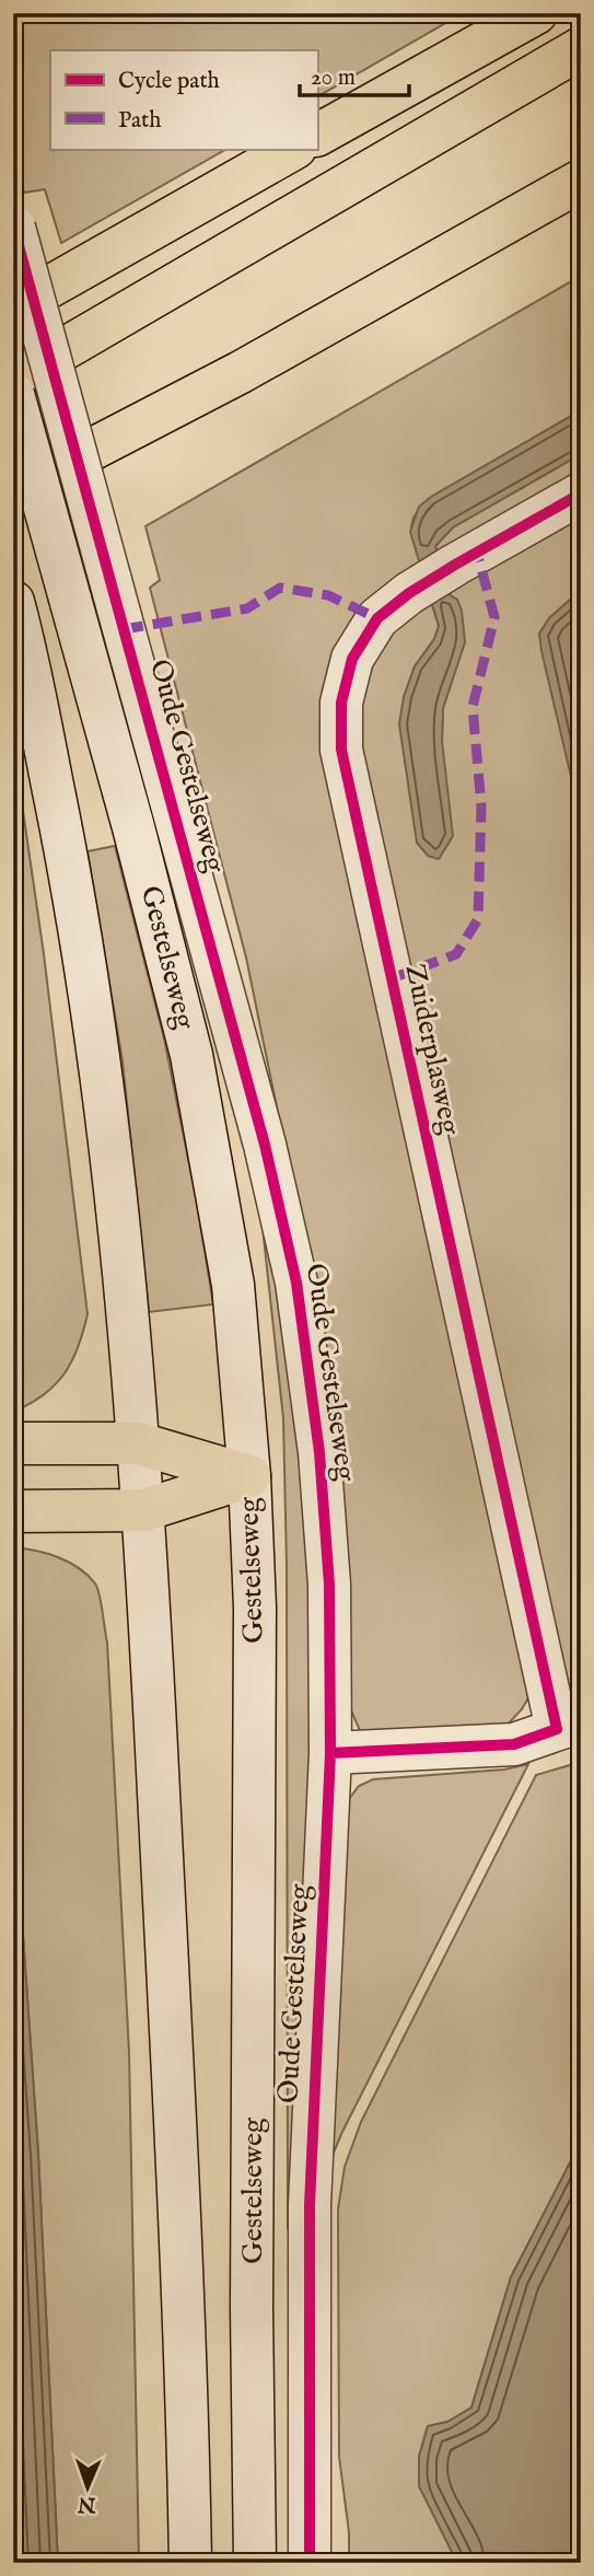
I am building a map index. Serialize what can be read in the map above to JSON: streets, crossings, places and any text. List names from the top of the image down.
{
  "streets": {
    "main road": ["Oude Gestelseweg", "Gestelseweg", "Zuiderplasweg"]
  },
  "legend": ["Cycle path", "Path"],
  "scale_bar": "20 m",
  "north": "bottom"
}
